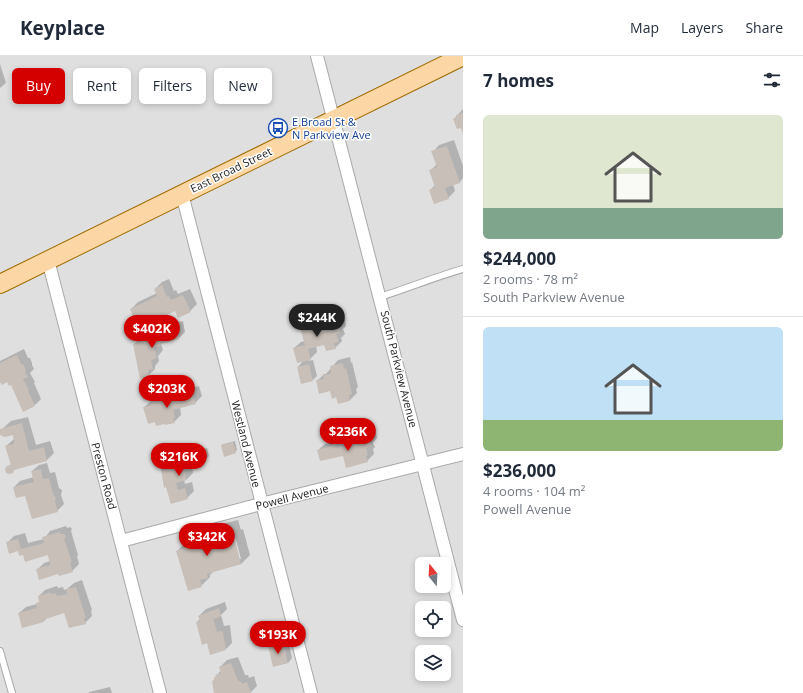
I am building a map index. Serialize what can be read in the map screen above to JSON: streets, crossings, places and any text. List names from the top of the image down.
{
  "streets": {
    "main road": ["East Broad Street"],
    "street": [
      "South Parkview Avenue",
      "Westland Avenue",
      "Preston Road",
      "Powell Avenue"
    ]
  },
  "crossings": [
    ["East Broad Street", "South Parkview Avenue"],
    ["East Broad Street", "Westland Avenue"],
    ["East Broad Street", "Preston Road"],
    ["South Parkview Avenue", "Powell Avenue"],
    ["Westland Avenue", "Powell Avenue"],
    ["Preston Road", "Powell Avenue"]
  ],
  "places": {
    "bus stop": ["E Broad St & N Parkview Ave"]
  },
  "north": "top",
  "page": {
    "header": "Keyplace",
    "nav": ["Map", "Layers", "Share"],
    "heading": "7 homes",
    "chip": [
      "Buy",
      "Rent",
      "Filters",
      "New"
    ],
    "list": [
      {
        "name": "$244,000",
        "note": "2 rooms · 78 m² · South Parkview Avenue"
      },
      {
        "name": "$236,000",
        "note": "4 rooms · 104 m² · Powell Avenue"
      }
    ],
    "price": [
      "$244K",
      "$402K",
      "$203K",
      "$236K",
      "$216K",
      "$342K",
      "$193K"
    ]
  }
}
